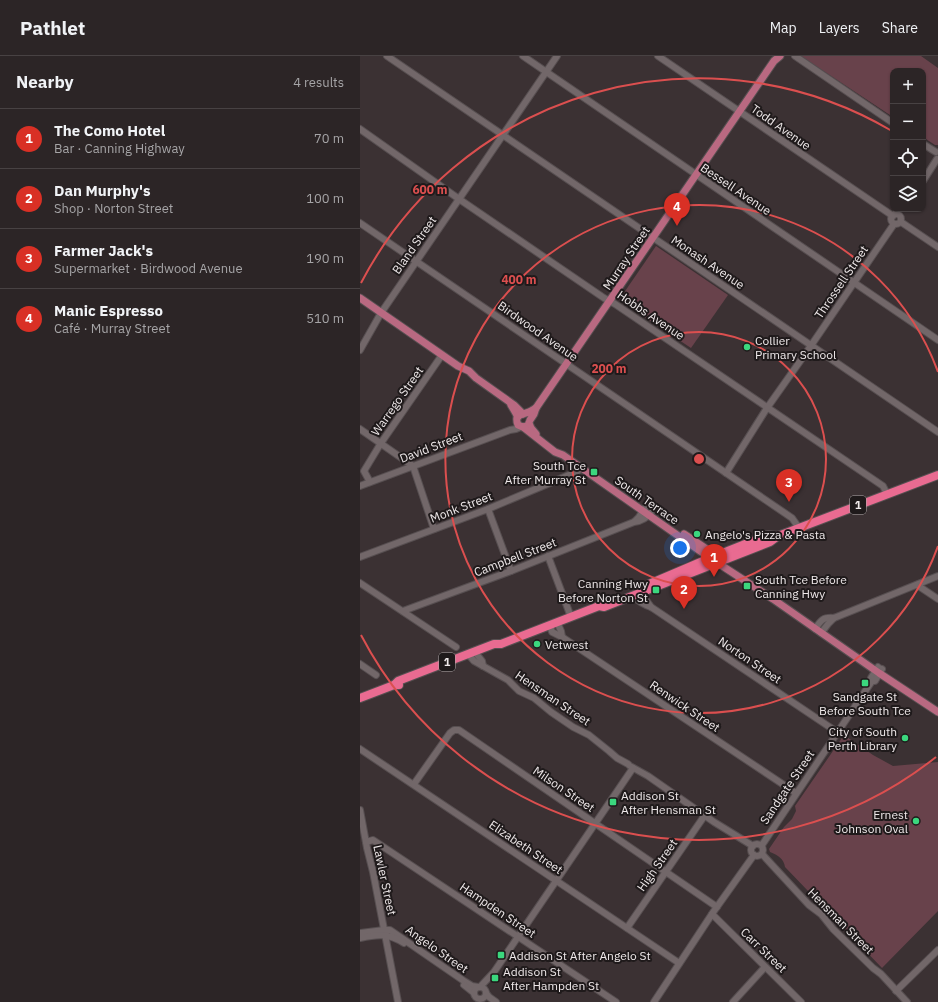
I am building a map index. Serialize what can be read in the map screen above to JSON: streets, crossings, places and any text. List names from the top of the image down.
{
  "streets": {
    "highway": ["1"],
    "main road": ["Murray Street", "South Terrace"],
    "street": [
      "Todd Avenue",
      "Bessell Avenue",
      "Bland Street",
      "Monash Avenue",
      "Throssell Street",
      "Hobbs Avenue",
      "Birdwood Avenue",
      "Warrego Street",
      "David Street",
      "Monk Street",
      "Campbell Street",
      "Norton Street",
      "Hensman Street",
      "Renwick Street",
      "Sandgate Street",
      "Milson Street",
      "Elizabeth Street",
      "High Street",
      "Lawler Street",
      "Hampden Street",
      "Angelo Street",
      "Carr Street"
    ]
  },
  "crossings": [
    ["Todd Avenue", "Murray Street"],
    ["Todd Avenue", "Throssell Street"],
    ["Bessell Avenue", "Bland Street"],
    ["Bessell Avenue", "Murray Street"],
    ["Bessell Avenue", "Throssell Street"],
    ["Bland Street", "Monash Avenue"],
    ["Bland Street", "Hobbs Avenue"],
    ["Bland Street", "Birdwood Avenue"],
    ["Bland Street", "South Terrace"],
    ["Murray Street", "Monash Avenue"],
    ["Murray Street", "Hobbs Avenue"],
    ["Murray Street", "Birdwood Avenue"],
    ["Murray Street", "David Street"],
    ["Murray Street", "South Terrace"],
    ["Monash Avenue", "Throssell Street"],
    ["Throssell Street", "Hobbs Avenue"],
    ["Throssell Street", "Birdwood Avenue"],
    ["Hobbs Avenue", "1"],
    ["Birdwood Avenue", "1"],
    ["Warrego Street", "David Street"],
    ["Warrego Street", "South Terrace"],
    ["David Street", "South Terrace"],
    ["South Terrace", "1"],
    ["South Terrace", "Monk Street"],
    ["South Terrace", "Campbell Street"],
    ["South Terrace", "Sandgate Street"],
    ["1", "Norton Street"],
    ["1", "Hensman Street"],
    ["1", "Renwick Street"],
    ["Norton Street", "Sandgate Street"],
    ["Hensman Street", "Sandgate Street"],
    ["Hensman Street", "High Street"],
    ["Renwick Street", "Sandgate Street"],
    ["Milson Street", "Elizabeth Street"],
    ["Milson Street", "High Street"],
    ["Elizabeth Street", "High Street"],
    ["Lawler Street", "Hampden Street"],
    ["Lawler Street", "Angelo Street"]
  ],
  "places": {
    "other": [
      "Collier Primary School",
      "Angelo's Pizza & Pasta",
      "Vetwest",
      "City of South Perth Library",
      "Ernest Johnson Oval"
    ],
    "transit": [
      "South Tce After Murray St",
      "South Tce Before Canning Hwy",
      "Canning Hwy Before Norton St",
      "Sandgate St Before South Tce",
      "Addison St After Hensman St",
      "Addison St After Angelo St",
      "Addison St After Hampden St"
    ]
  },
  "page": {
    "header": "Pathlet",
    "nav": ["Map", "Layers", "Share"],
    "heading": ["Nearby", "4 results"],
    "map_buttons": ["+", "−"],
    "list": [
      {
        "mark": "1",
        "name": "The Como Hotel",
        "note": "Bar · Canning Highway",
        "value": "70 m"
      },
      {
        "mark": "2",
        "name": "Dan Murphy's",
        "note": "Shop · Norton Street",
        "value": "100 m"
      },
      {
        "mark": "3",
        "name": "Farmer Jack's",
        "note": "Supermarket · Birdwood Avenue",
        "value": "190 m"
      },
      {
        "mark": "4",
        "name": "Manic Espresso",
        "note": "Café · Murray Street",
        "value": "510 m"
      }
    ],
    "pins": [
      "4",
      "3",
      "1",
      "2"
    ]
  },
  "rings": ["600 m", "400 m", "200 m"]
}
